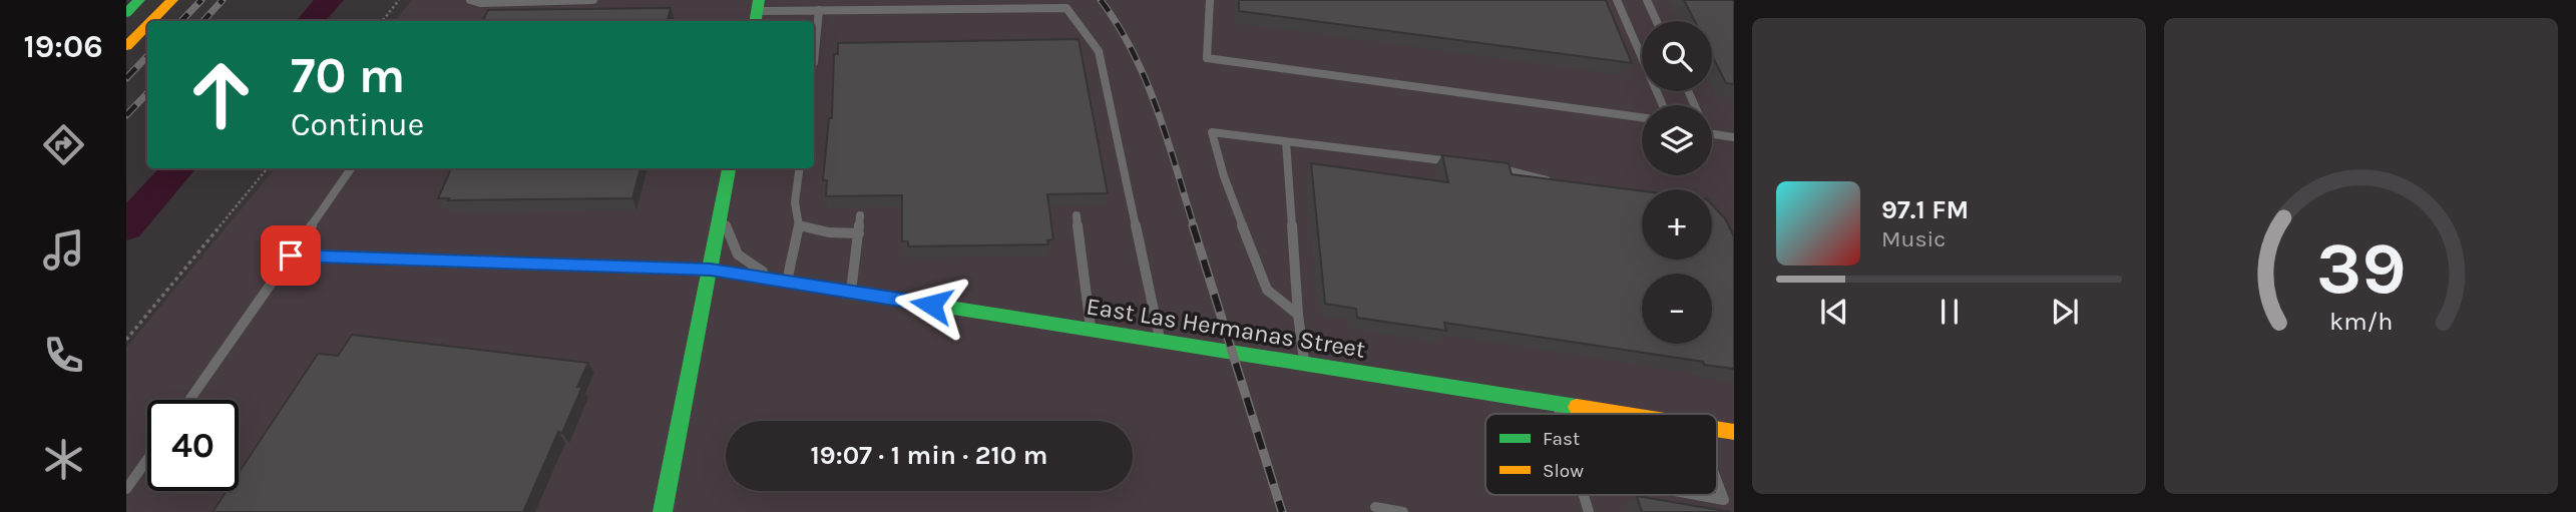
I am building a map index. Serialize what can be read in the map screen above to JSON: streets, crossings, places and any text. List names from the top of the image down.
{
  "streets": {
    "street": ["East Las Hermanas Street"]
  },
  "legend": ["Fast", "Slow"],
  "page": {
    "tabs": "19:06",
    "map_buttons": ["+", "−"],
    "turn": ["70 m", "Continue"],
    "song": ["97.1 FM", "Music"],
    "limit": "40",
    "trip": "19:07 · 1 min · 210 m",
    "gauge": ["39", "km/h"]
  }
}
